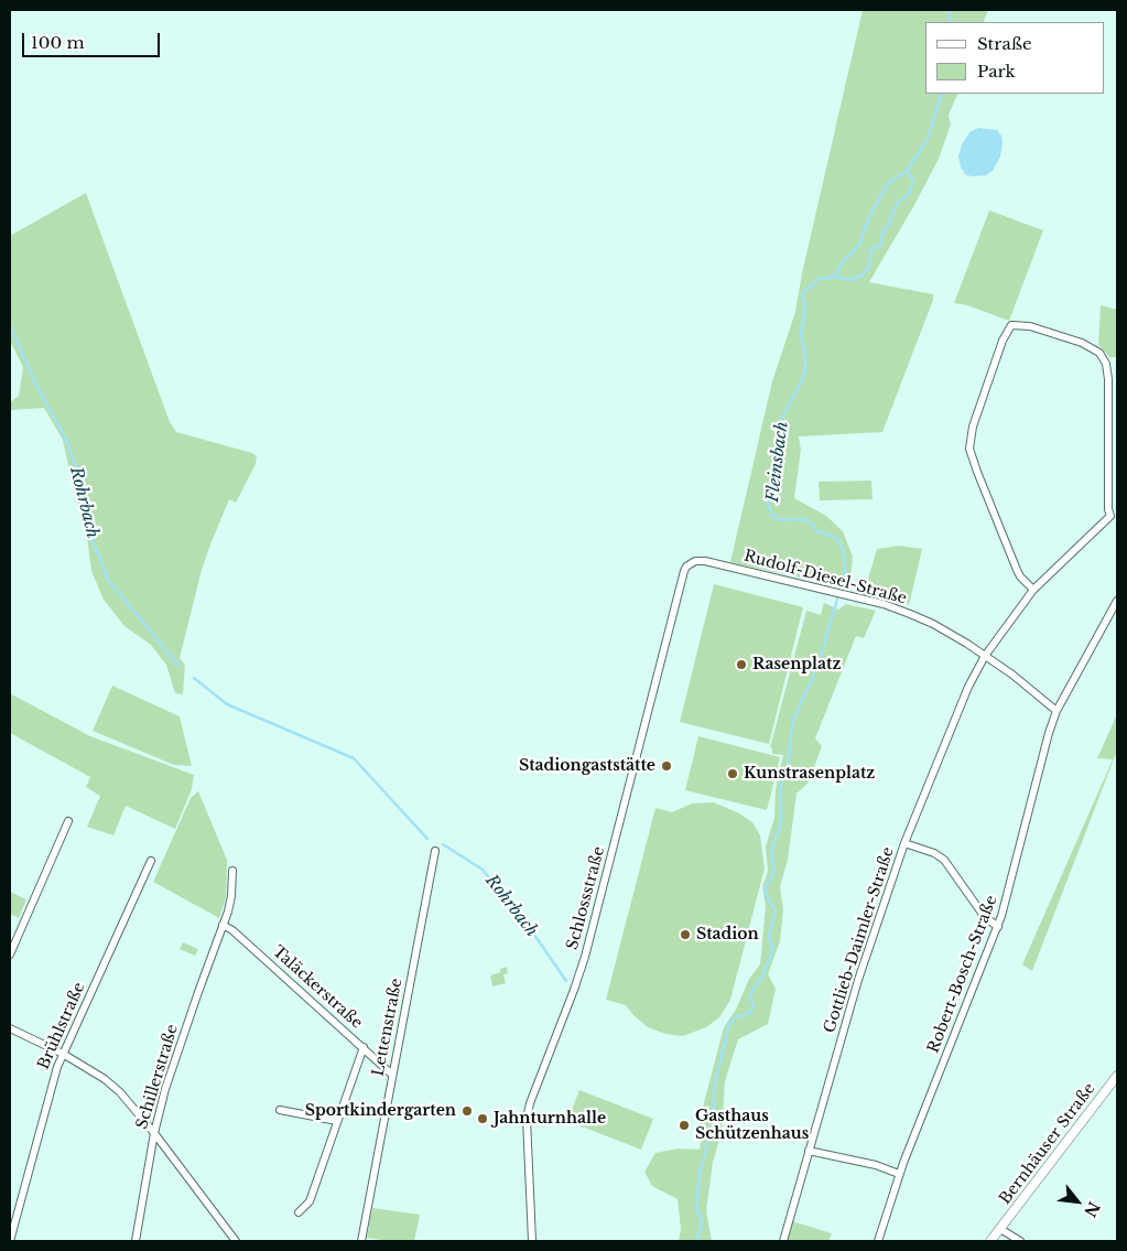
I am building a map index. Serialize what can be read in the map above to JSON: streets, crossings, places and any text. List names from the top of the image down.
{
  "streets": {
    "street": [
      "Rudolf-Diesel-Straße",
      "Schlossstraße",
      "Gottlieb-Daimler-Straße",
      "Robert-Bosch-Straße",
      "Taläckerstraße",
      "Brühlstraße",
      "Lettenstraße",
      "Schillerstraße",
      "Bernhäuser Straße"
    ]
  },
  "crossings": [
    ["Rudolf-Diesel-Straße", "Schlossstraße"],
    ["Rudolf-Diesel-Straße", "Gottlieb-Daimler-Straße"],
    ["Rudolf-Diesel-Straße", "Robert-Bosch-Straße"],
    ["Taläckerstraße", "Lettenstraße"],
    ["Taläckerstraße", "Schillerstraße"]
  ],
  "water": ["Fleinsbach", "Rohrbach"],
  "places": [
    "Rasenplatz",
    "Stadiongaststätte",
    "Kunstrasenplatz",
    "Stadion",
    "Sportkindergarten",
    "Jahnturnhalle",
    "Gasthaus Schützenhaus"
  ],
  "legend": ["Straße", "Park"],
  "scale_bar": "100 m",
  "north": "bottom right"
}
